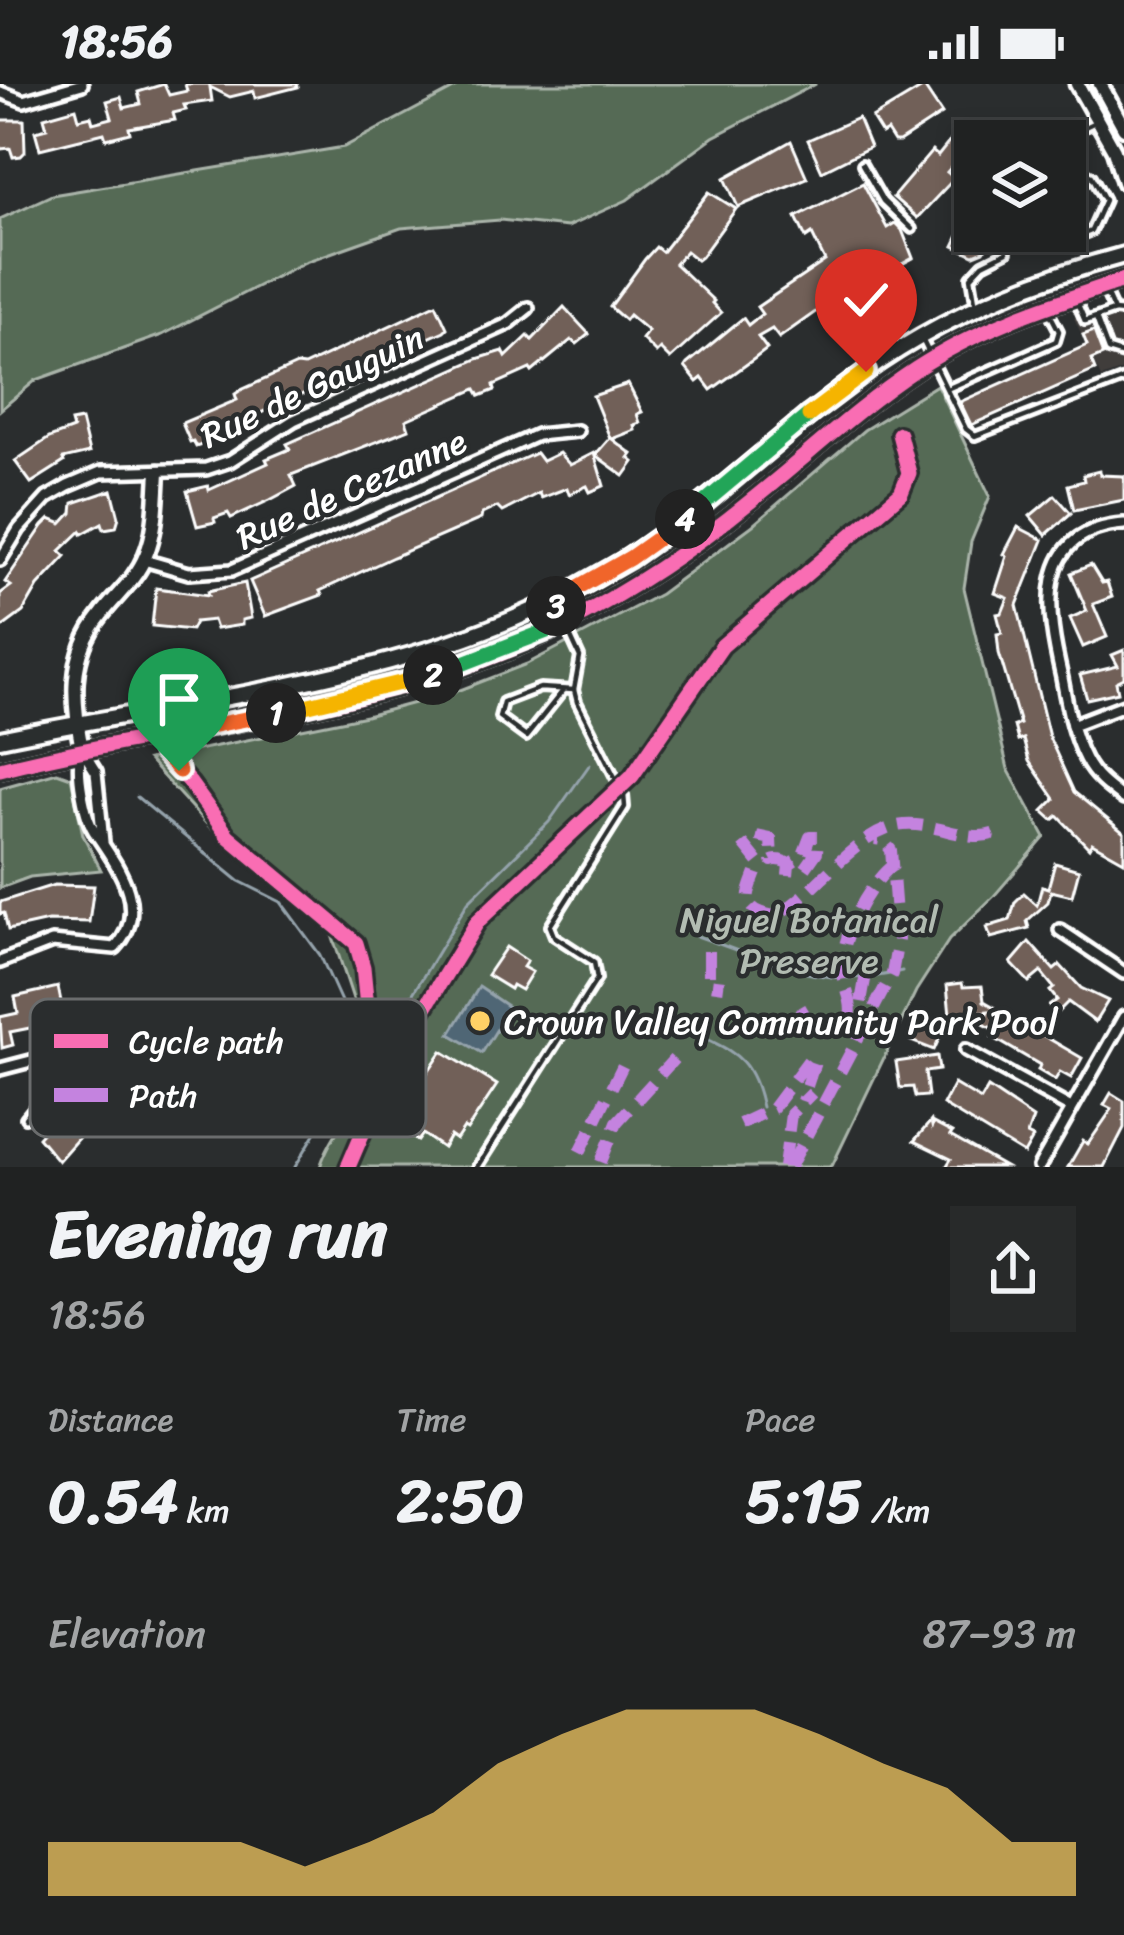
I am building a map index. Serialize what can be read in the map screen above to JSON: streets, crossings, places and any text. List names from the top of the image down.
{
  "streets": {
    "street": ["Rue de Gauguin", "Rue de Cezanne"]
  },
  "parks": ["Niguel Botanical Preserve"],
  "places": ["Crown Valley Community Park Pool"],
  "legend": ["Cycle path", "Path"],
  "page": {
    "status": "18:56",
    "pins": [
      "4",
      "3",
      "2",
      "1"
    ],
    "heading": ["Evening run", "18:56"],
    "stats": [
      ["Distance", "0.54 km"],
      ["Time", "2:50"],
      ["Pace", "5:15 /km"]
    ],
    "chart": ["Elevation", "87–93 m"]
  }
}
